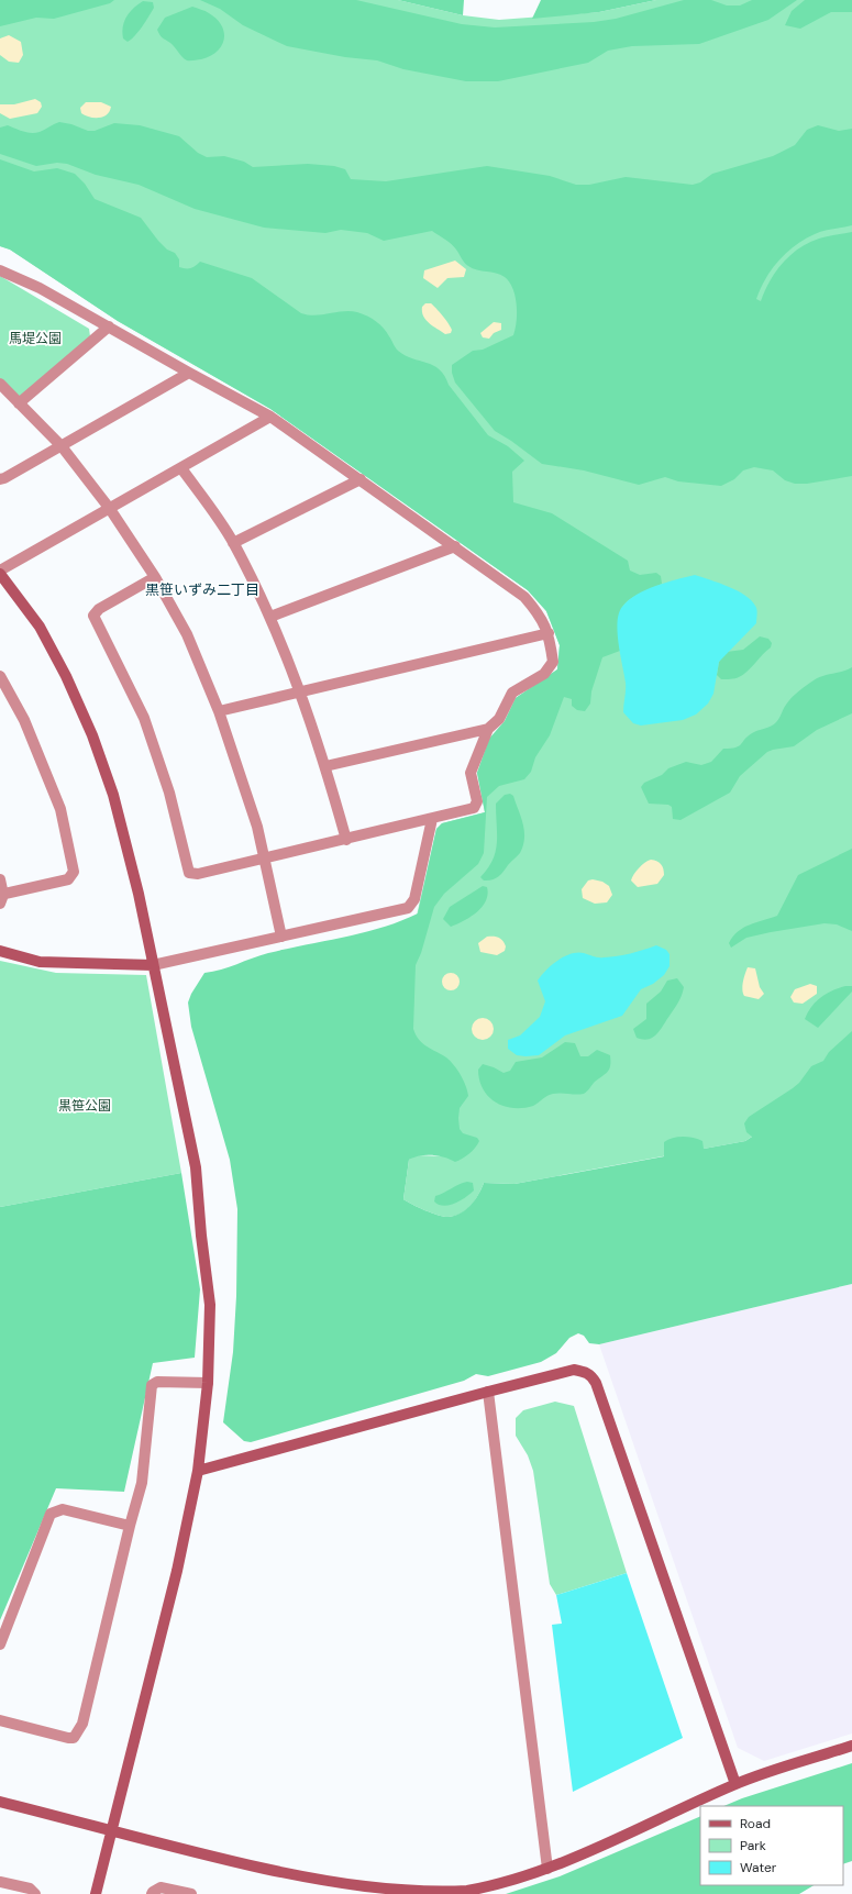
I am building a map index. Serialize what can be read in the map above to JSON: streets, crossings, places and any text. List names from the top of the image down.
{
  "districts": ["黒笹いずみ二丁目"],
  "parks": ["馬堤公園", "黒笹公園"],
  "legend": ["Road", "Park", "Water"]
}
